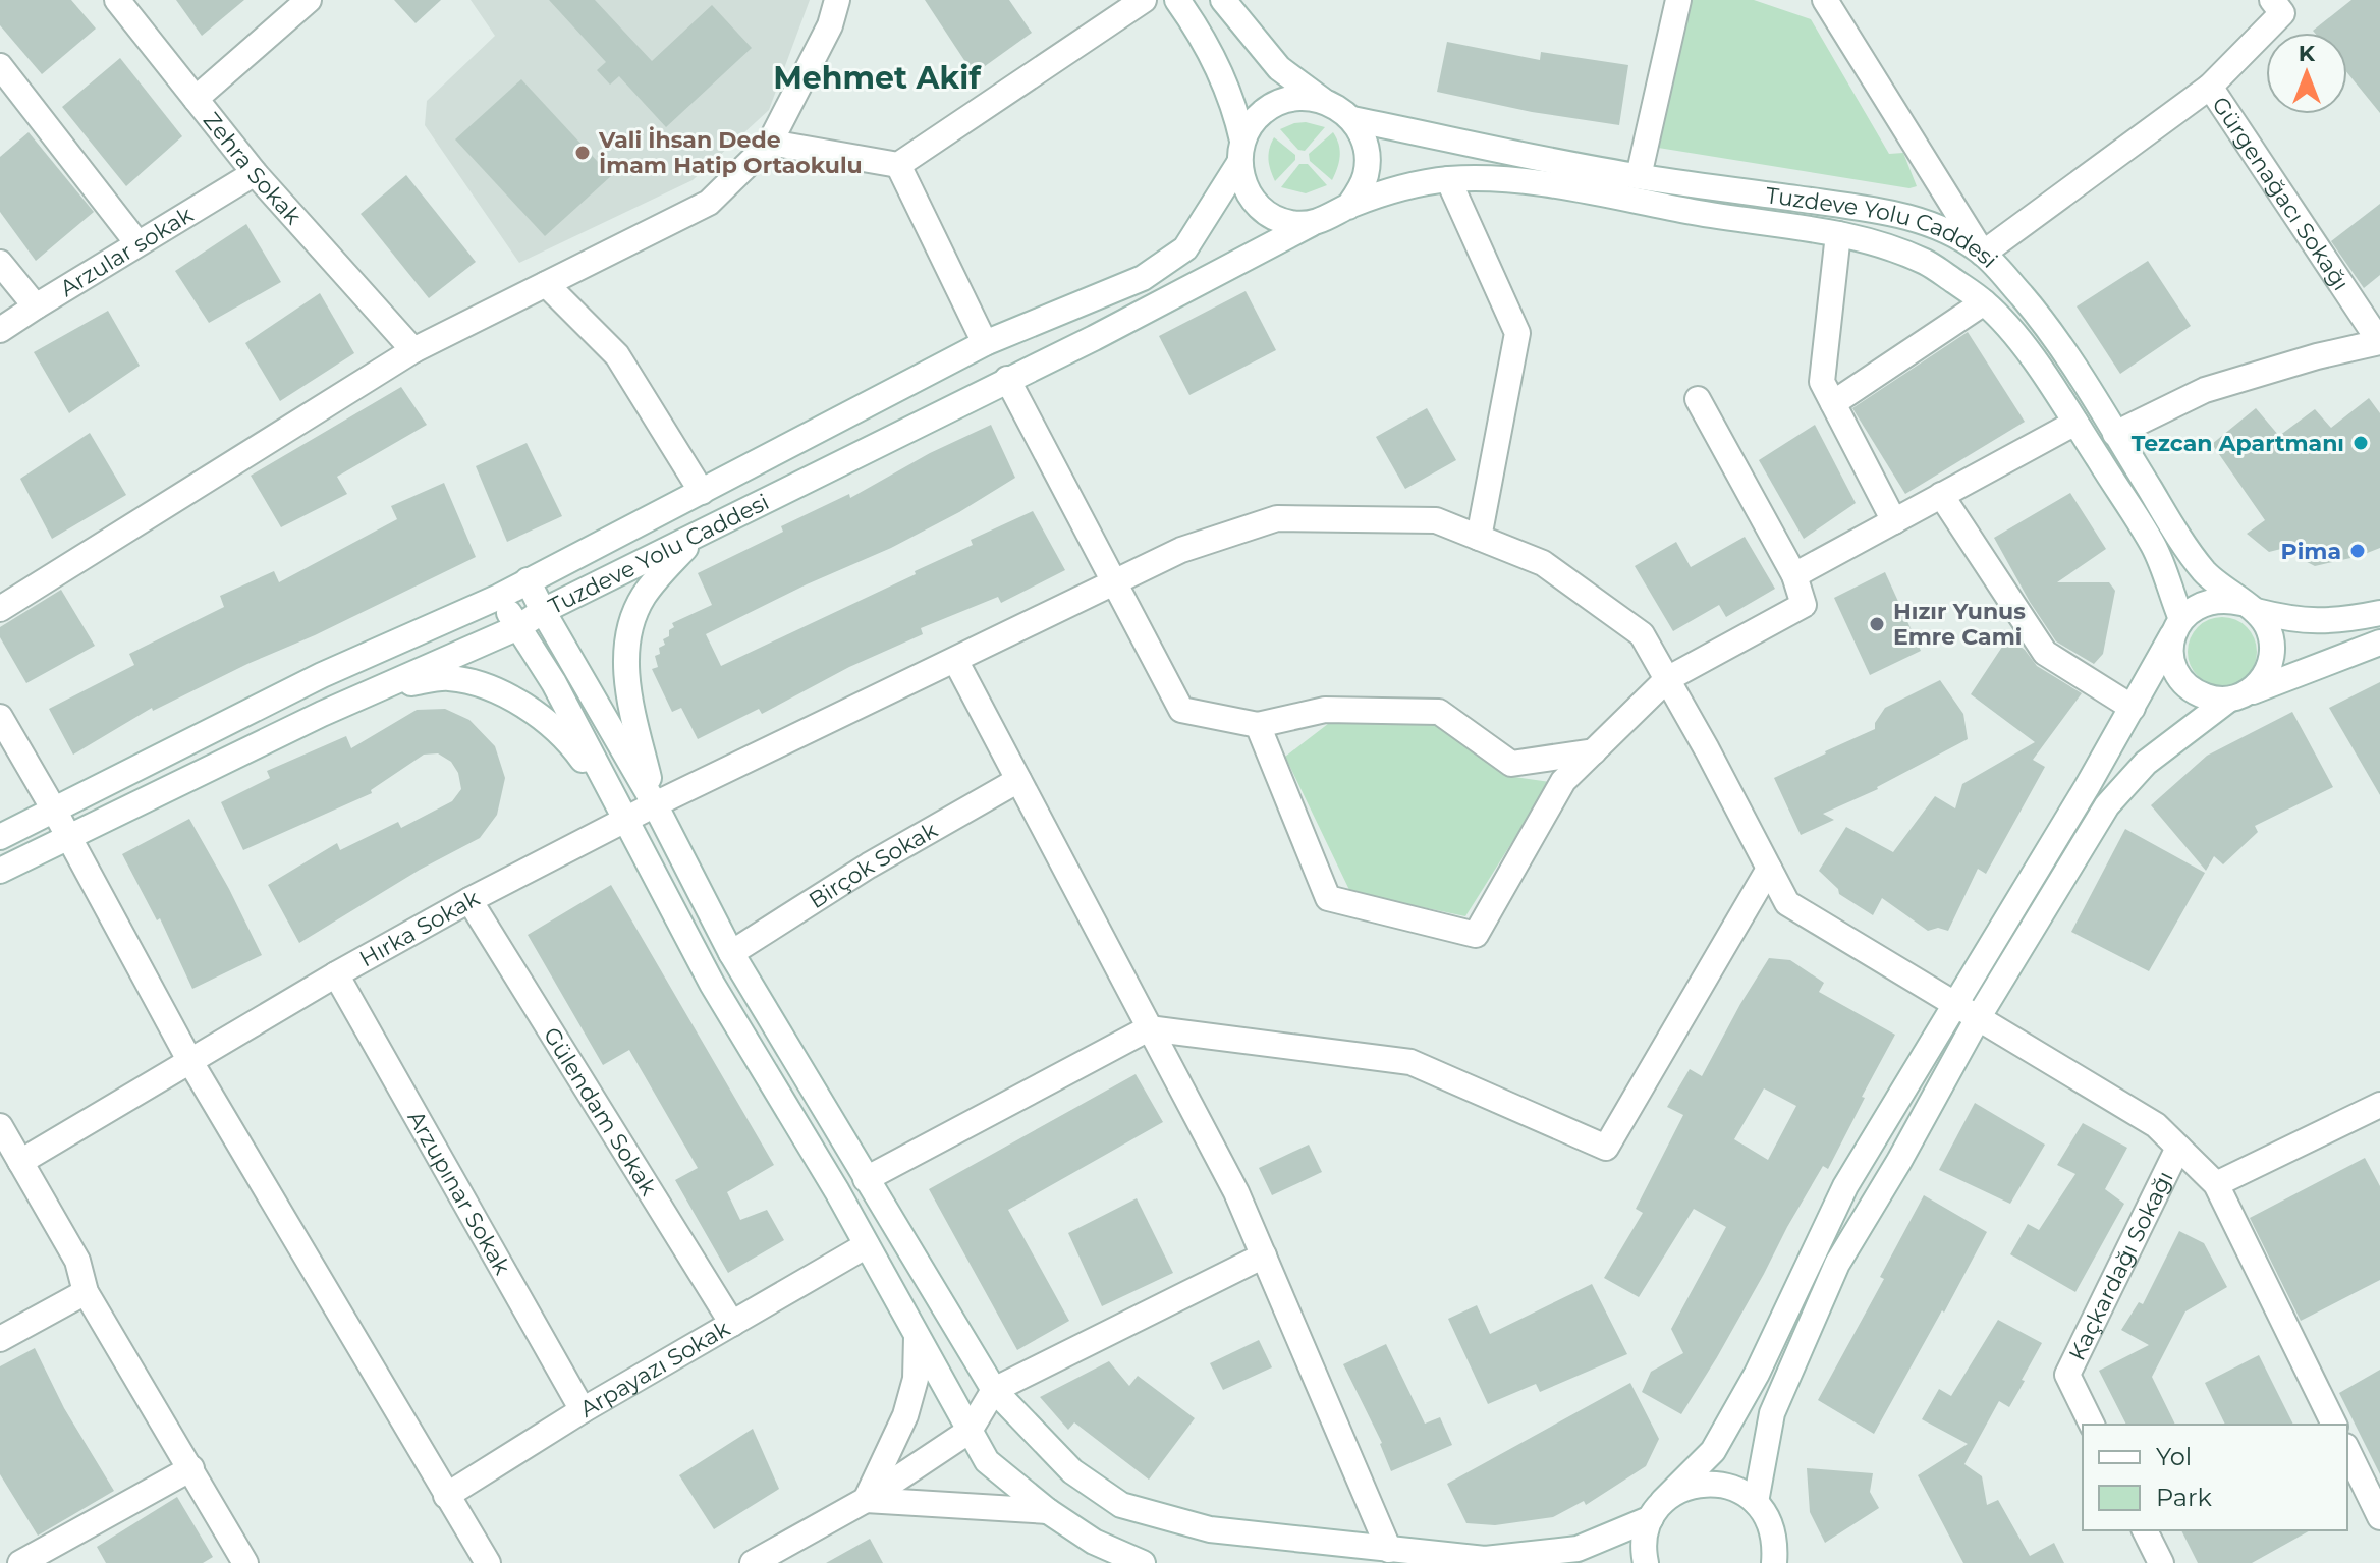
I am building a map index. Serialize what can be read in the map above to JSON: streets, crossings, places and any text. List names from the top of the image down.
{
  "streets": {
    "street": [
      "Zehra Sokak",
      "Gürgenağacı Sokağı",
      "Tuzdeve Yolu Caddesi",
      "Arzular sokak",
      "Birçok Sokak",
      "Hırka Sokak",
      "Gülendam Sokak",
      "Arzupınar Sokak",
      "Kaçkardağı Sokağı",
      "Arpayazı Sokak"
    ]
  },
  "crossings": [
    ["Zehra Sokak", "Arzular sokak"],
    ["Hırka Sokak", "Gülendam Sokak"],
    ["Hırka Sokak", "Arzupınar Sokak"],
    ["Hırka Sokak", "Kaçkardağı Sokağı"],
    ["Gülendam Sokak", "Arpayazı Sokak"],
    ["Arzupınar Sokak", "Arpayazı Sokak"]
  ],
  "districts": ["Mehmet Akif"],
  "places": [
    "Vali İhsan Dede İmam Hatip Ortaokulu",
    "Tezcan Apartmanı",
    "Pima",
    "Hızır Yunus Emre Cami"
  ],
  "legend": ["Yol", "Park"],
  "north": "top"
}
